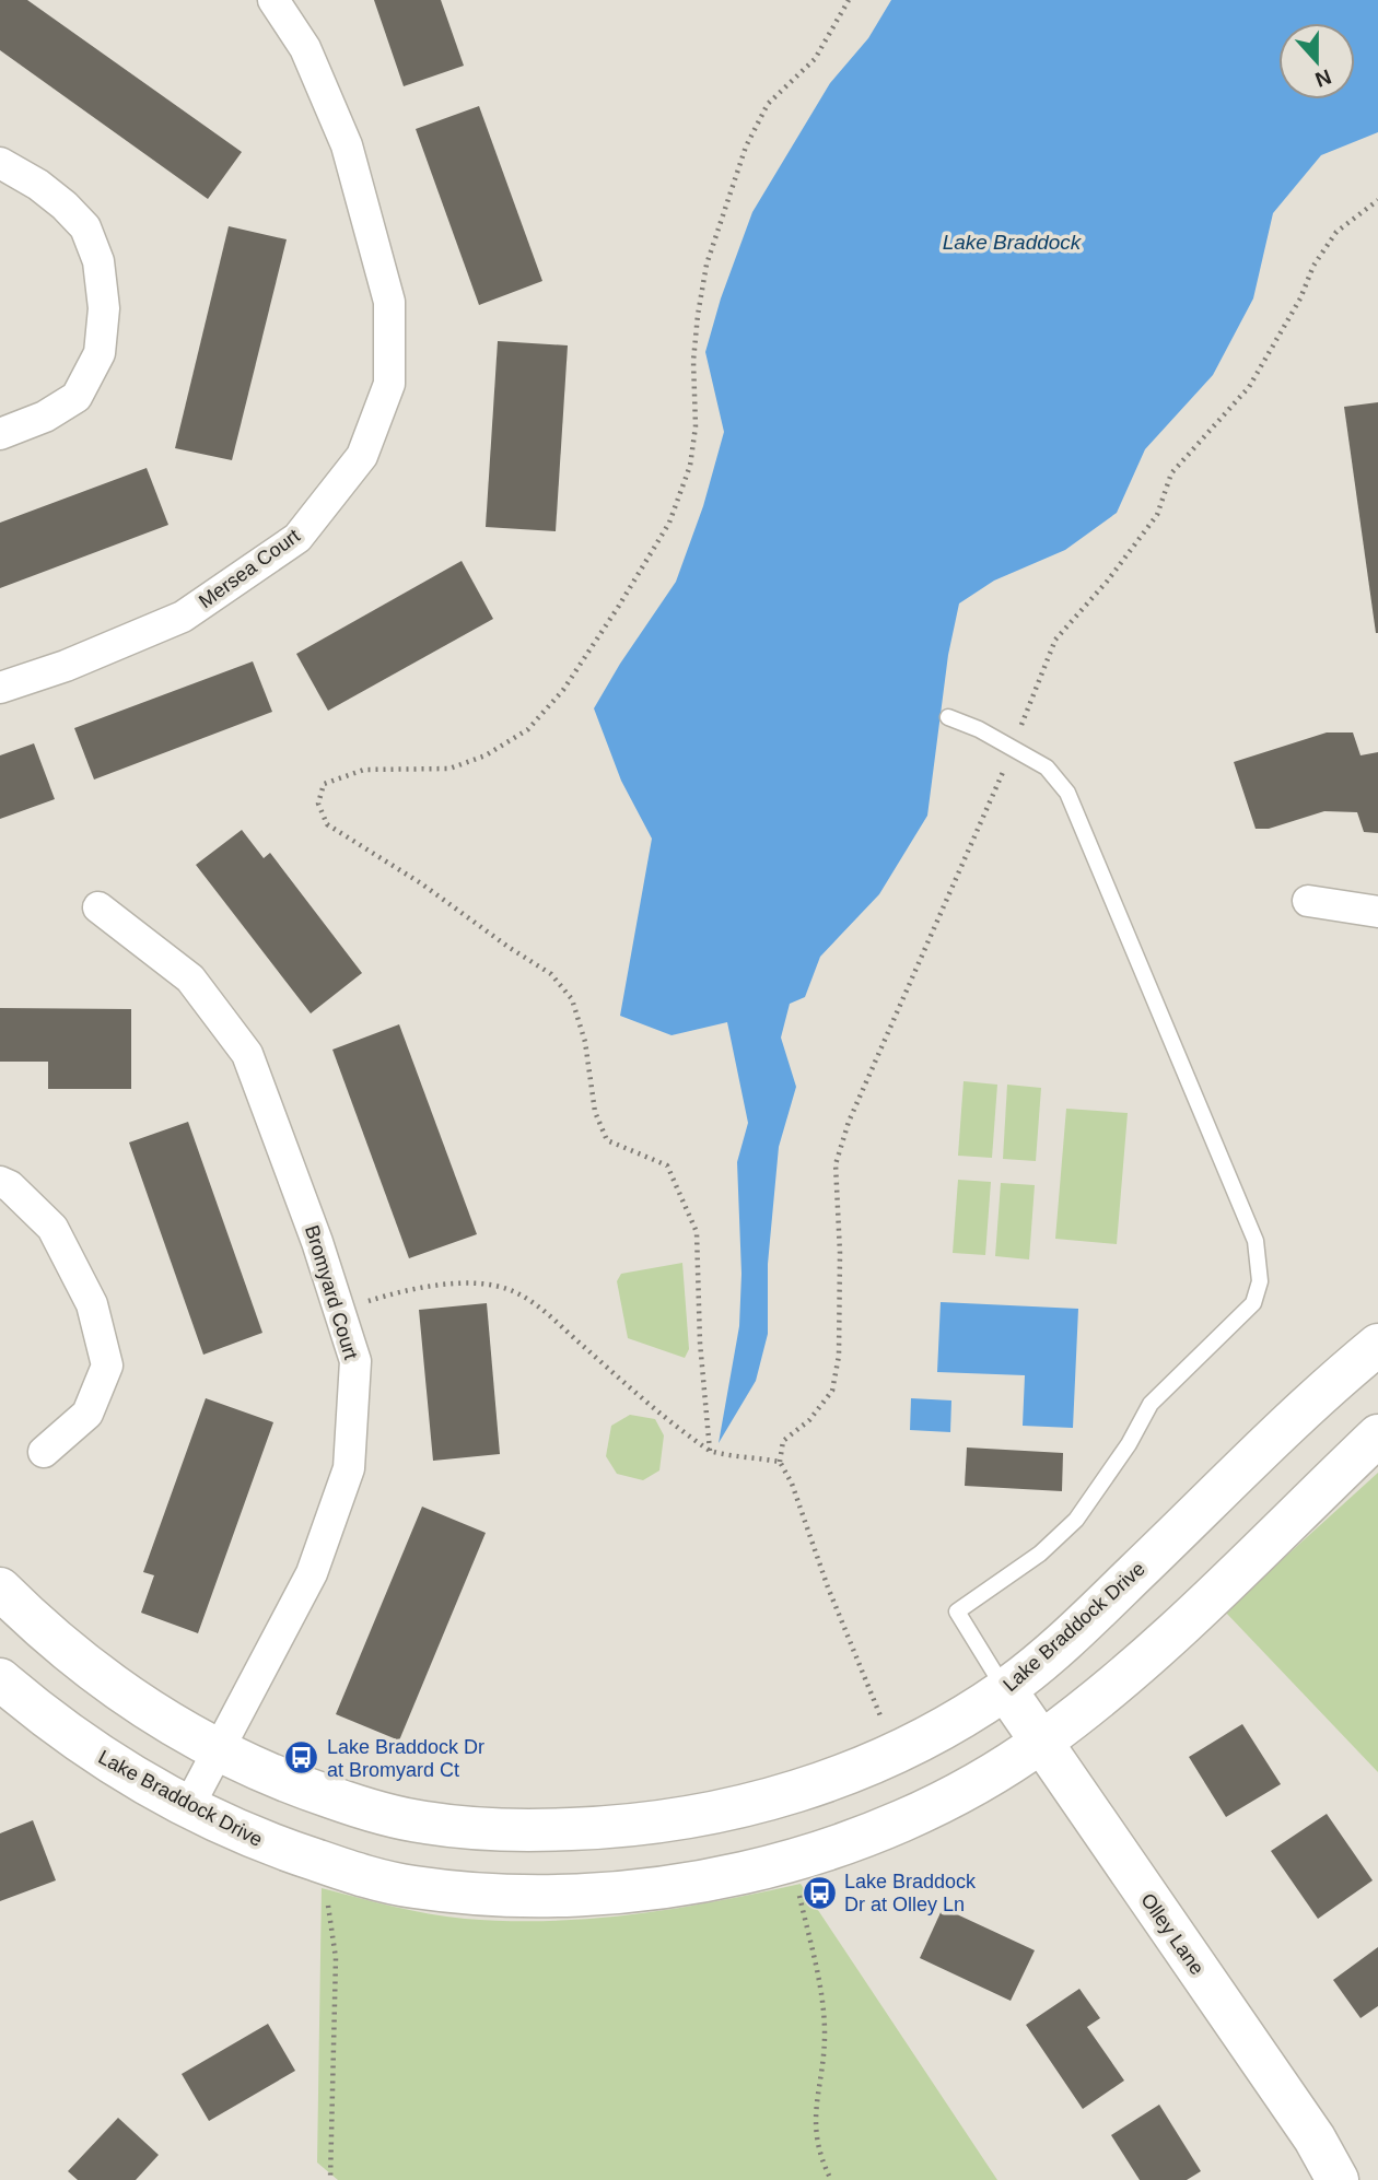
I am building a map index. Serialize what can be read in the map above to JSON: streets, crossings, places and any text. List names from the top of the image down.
{
  "streets": {
    "street": [
      "Mersea Court",
      "Bromyard Court",
      "Lake Braddock Drive",
      "Olley Lane"
    ]
  },
  "crossings": [
    ["Bromyard Court", "Lake Braddock Drive"],
    ["Lake Braddock Drive", "Olley Lane"]
  ],
  "water": ["Lake Braddock"],
  "places": {
    "bus stop": ["Lake Braddock Dr at Bromyard Ct", "Lake Braddock Dr at Olley Ln"]
  },
  "north": "bottom"
}
